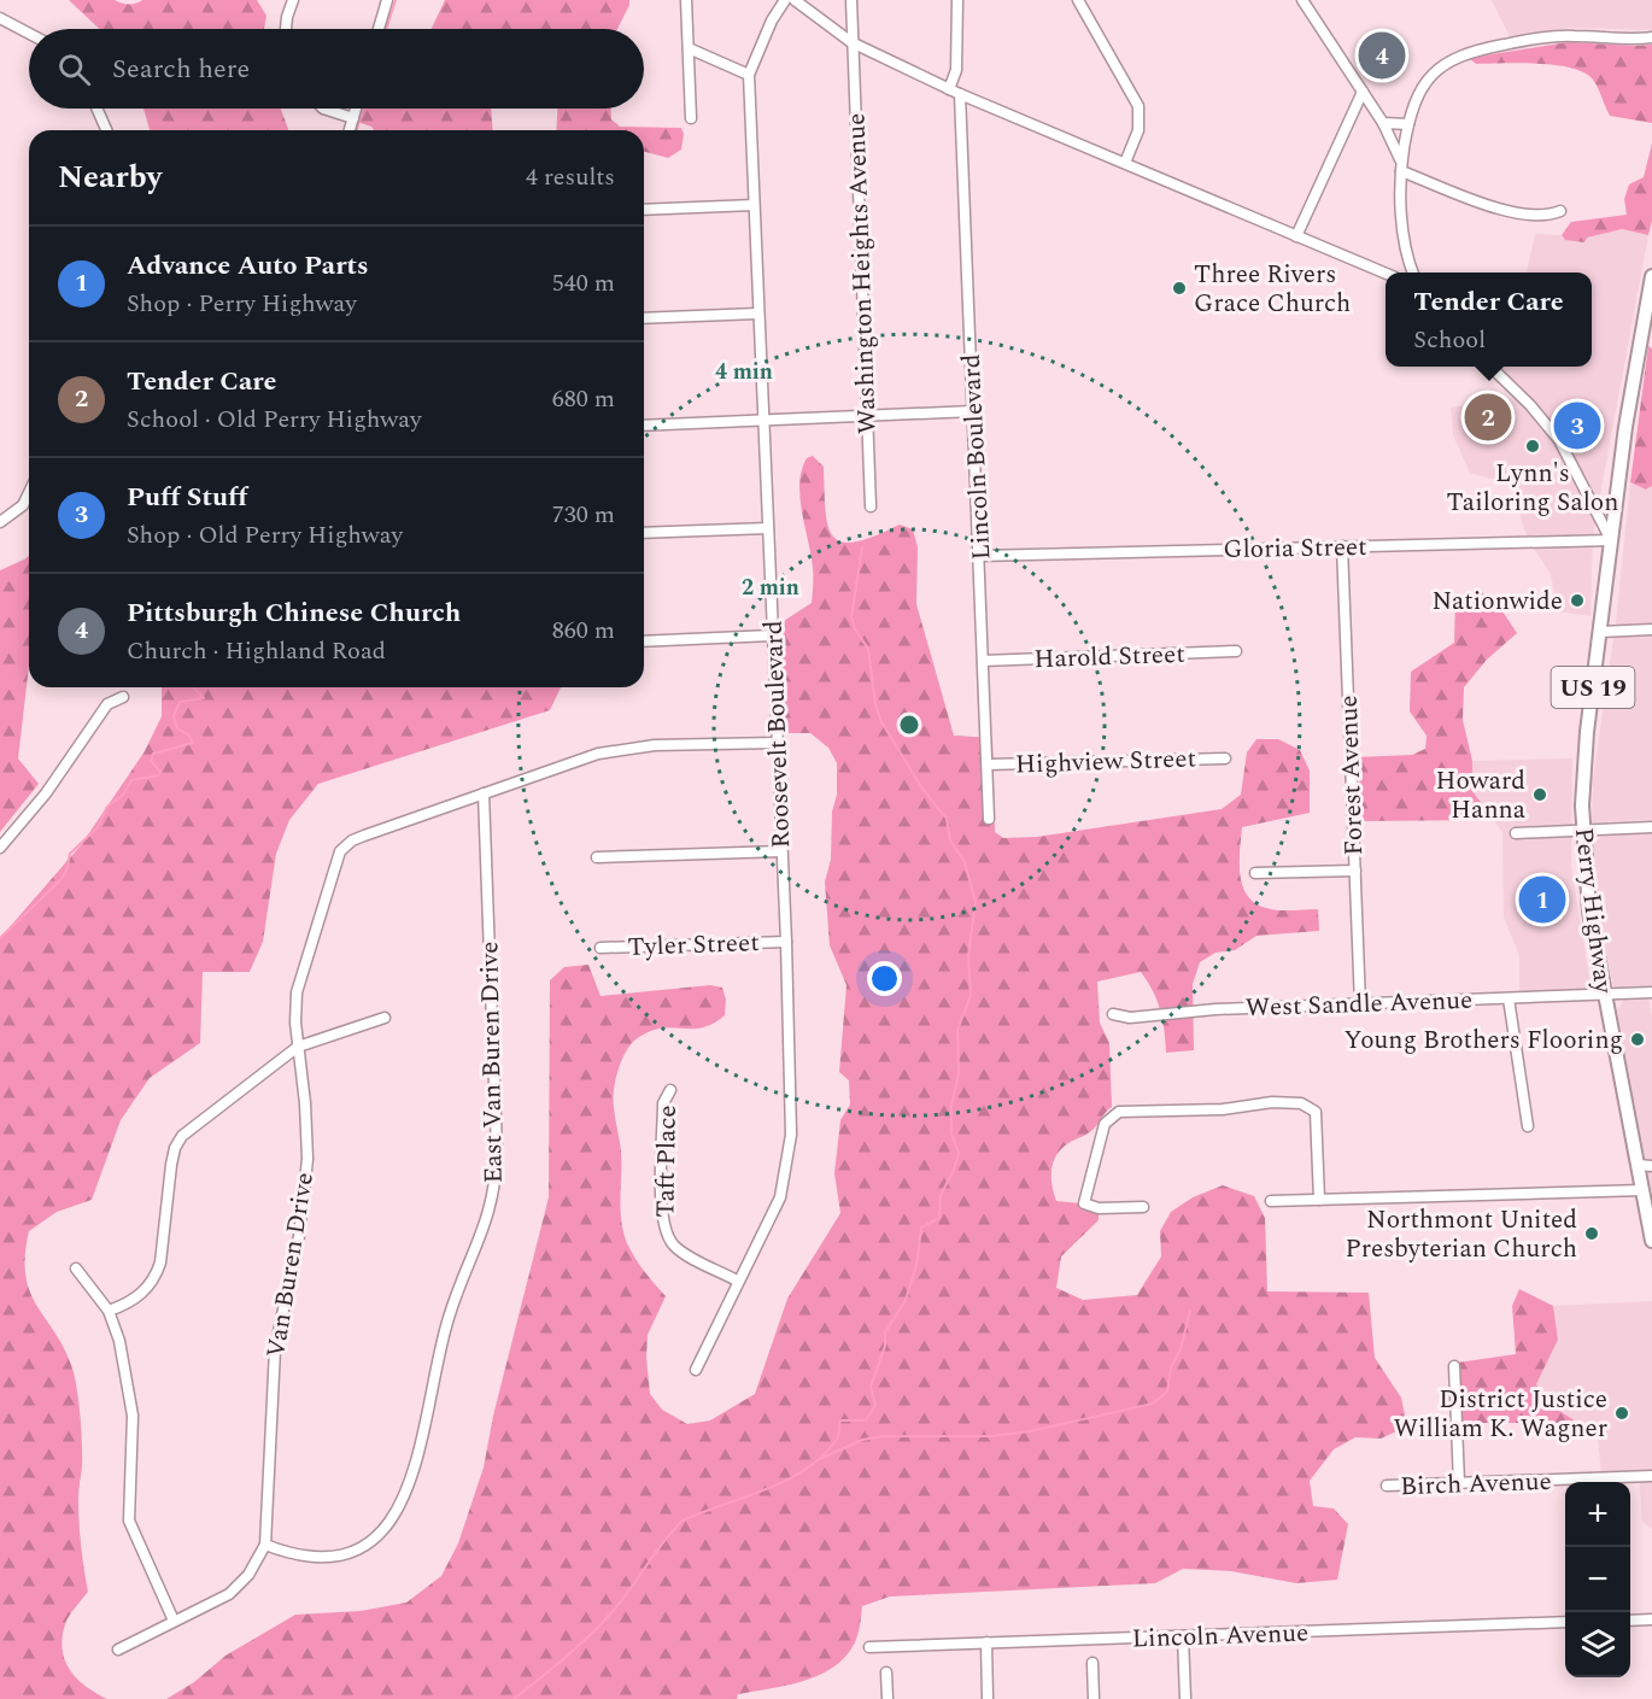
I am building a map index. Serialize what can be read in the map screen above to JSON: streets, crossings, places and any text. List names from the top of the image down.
{
  "streets": {
    "main road": ["US 19", "Perry Highway"],
    "street": [
      "Washington Heights Avenue",
      "Lincoln Boulevard",
      "Gloria Street",
      "Harold Street",
      "Roosevelt Boulevard",
      "Highview Street",
      "Forest Avenue",
      "Tyler Street",
      "West Sandle Avenue",
      "East Van Buren Drive",
      "Taft Place",
      "Van Buren Drive",
      "Birch Avenue",
      "Lincoln Avenue"
    ]
  },
  "crossings": [
    ["Lincoln Boulevard", "Gloria Street"],
    ["Lincoln Boulevard", "Harold Street"],
    ["Lincoln Boulevard", "Highview Street"],
    ["Gloria Street", "Forest Avenue"],
    ["Gloria Street", "Perry Highway"],
    ["Roosevelt Boulevard", "Tyler Street"],
    ["Roosevelt Boulevard", "Taft Place"],
    ["Roosevelt Boulevard", "Van Buren Drive"],
    ["Forest Avenue", "West Sandle Avenue"],
    ["Perry Highway", "West Sandle Avenue"],
    ["East Van Buren Drive", "Van Buren Drive"]
  ],
  "places": [
    "Three Rivers Grace Church",
    "Lynn's Tailoring Salon",
    "Nationwide",
    "Howard Hanna",
    "Young Brothers Flooring",
    "Northmont United Presbyterian Church",
    "District Justice William K. Wagner"
  ],
  "page": {
    "pins": [
      "4",
      "2",
      "3",
      "1"
    ],
    "search": "Search here",
    "heading": ["Nearby", "4 results"],
    "list": [
      {
        "mark": "1",
        "name": "Advance Auto Parts",
        "note": "Shop · Perry Highway",
        "value": "540 m"
      },
      {
        "mark": "2",
        "name": "Tender Care",
        "note": "School · Old Perry Highway",
        "value": "680 m"
      },
      {
        "mark": "3",
        "name": "Puff Stuff",
        "note": "Shop · Old Perry Highway",
        "value": "730 m"
      },
      {
        "mark": "4",
        "name": "Pittsburgh Chinese Church",
        "note": "Church · Highland Road",
        "value": "860 m"
      }
    ],
    "popup": ["Tender Care", "School"],
    "map_buttons": ["+", "−"]
  },
  "rings": ["4 min", "2 min"]
}
